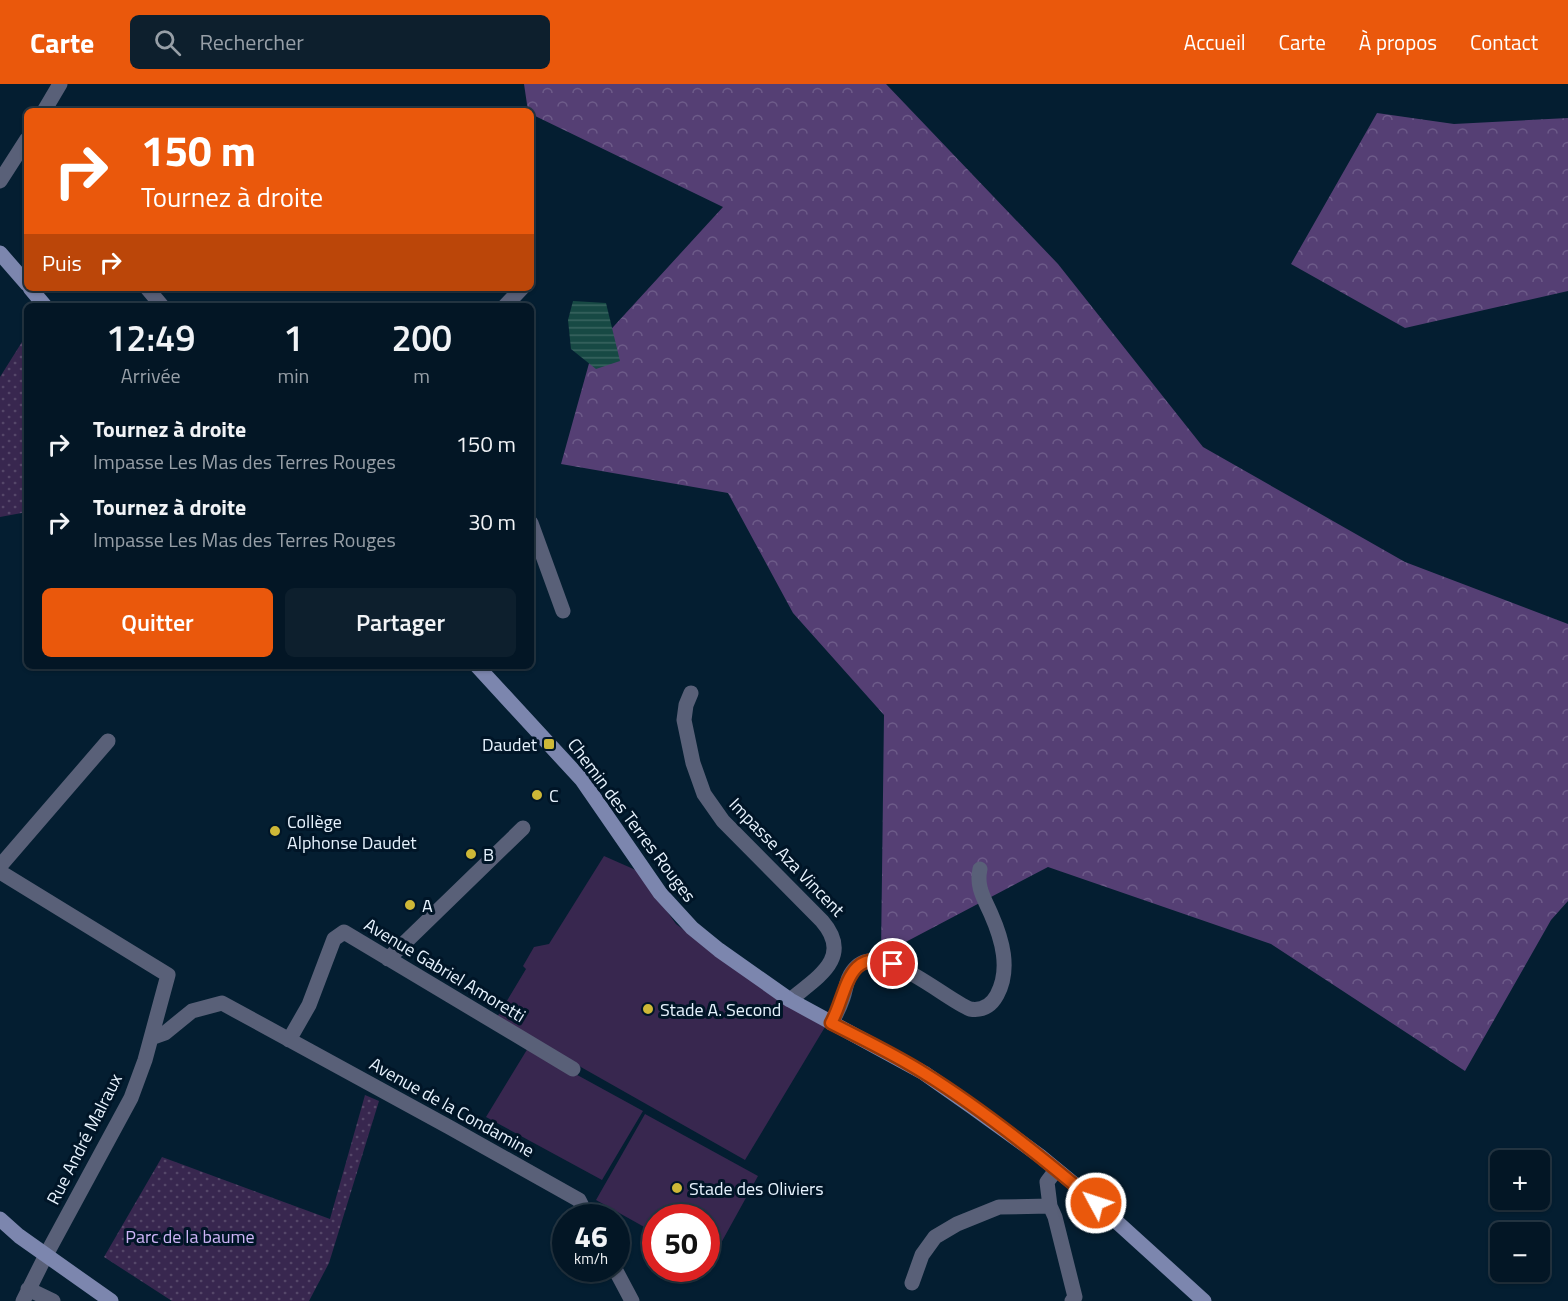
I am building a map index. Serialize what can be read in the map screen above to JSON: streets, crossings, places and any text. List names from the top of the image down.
{
  "streets": {
    "main road": ["Chemin des Terres Rouges"],
    "street": [
      "Impasse Aza Vincent",
      "Avenue Gabriel Amoretti",
      "Avenue de la Condamine",
      "Rue André Malraux"
    ]
  },
  "crossings": [
    ["Chemin des Terres Rouges", "Impasse Aza Vincent"],
    ["Avenue Gabriel Amoretti", "Avenue de la Condamine"]
  ],
  "parks": ["Parc de la baume"],
  "places": {
    "transit": ["Daudet"],
    "other": [
      "C",
      "Collège Alphonse Daudet",
      "B",
      "A",
      "Stade A. Second",
      "Stade des Oliviers"
    ]
  },
  "page": {
    "header": "Carte",
    "search": "Rechercher",
    "nav": [
      "Accueil",
      "Carte",
      "À propos",
      "Contact"
    ],
    "turn": ["150 m", "Tournez à droite"],
    "then": "Puis",
    "eta": [
      "12:49",
      "Arrivée",
      "1",
      "min",
      "200",
      "m"
    ],
    "list": [
      {
        "name": "Tournez à droite",
        "note": "Impasse Les Mas des Terres Rouges",
        "value": "150 m"
      },
      {
        "name": "Tournez à droite",
        "note": "Impasse Les Mas des Terres Rouges",
        "value": "30 m"
      }
    ],
    "buttons": ["Quitter", "Partager"],
    "map_buttons": ["+", "−"],
    "speed": "46 km/h",
    "limit": "50"
  }
}
